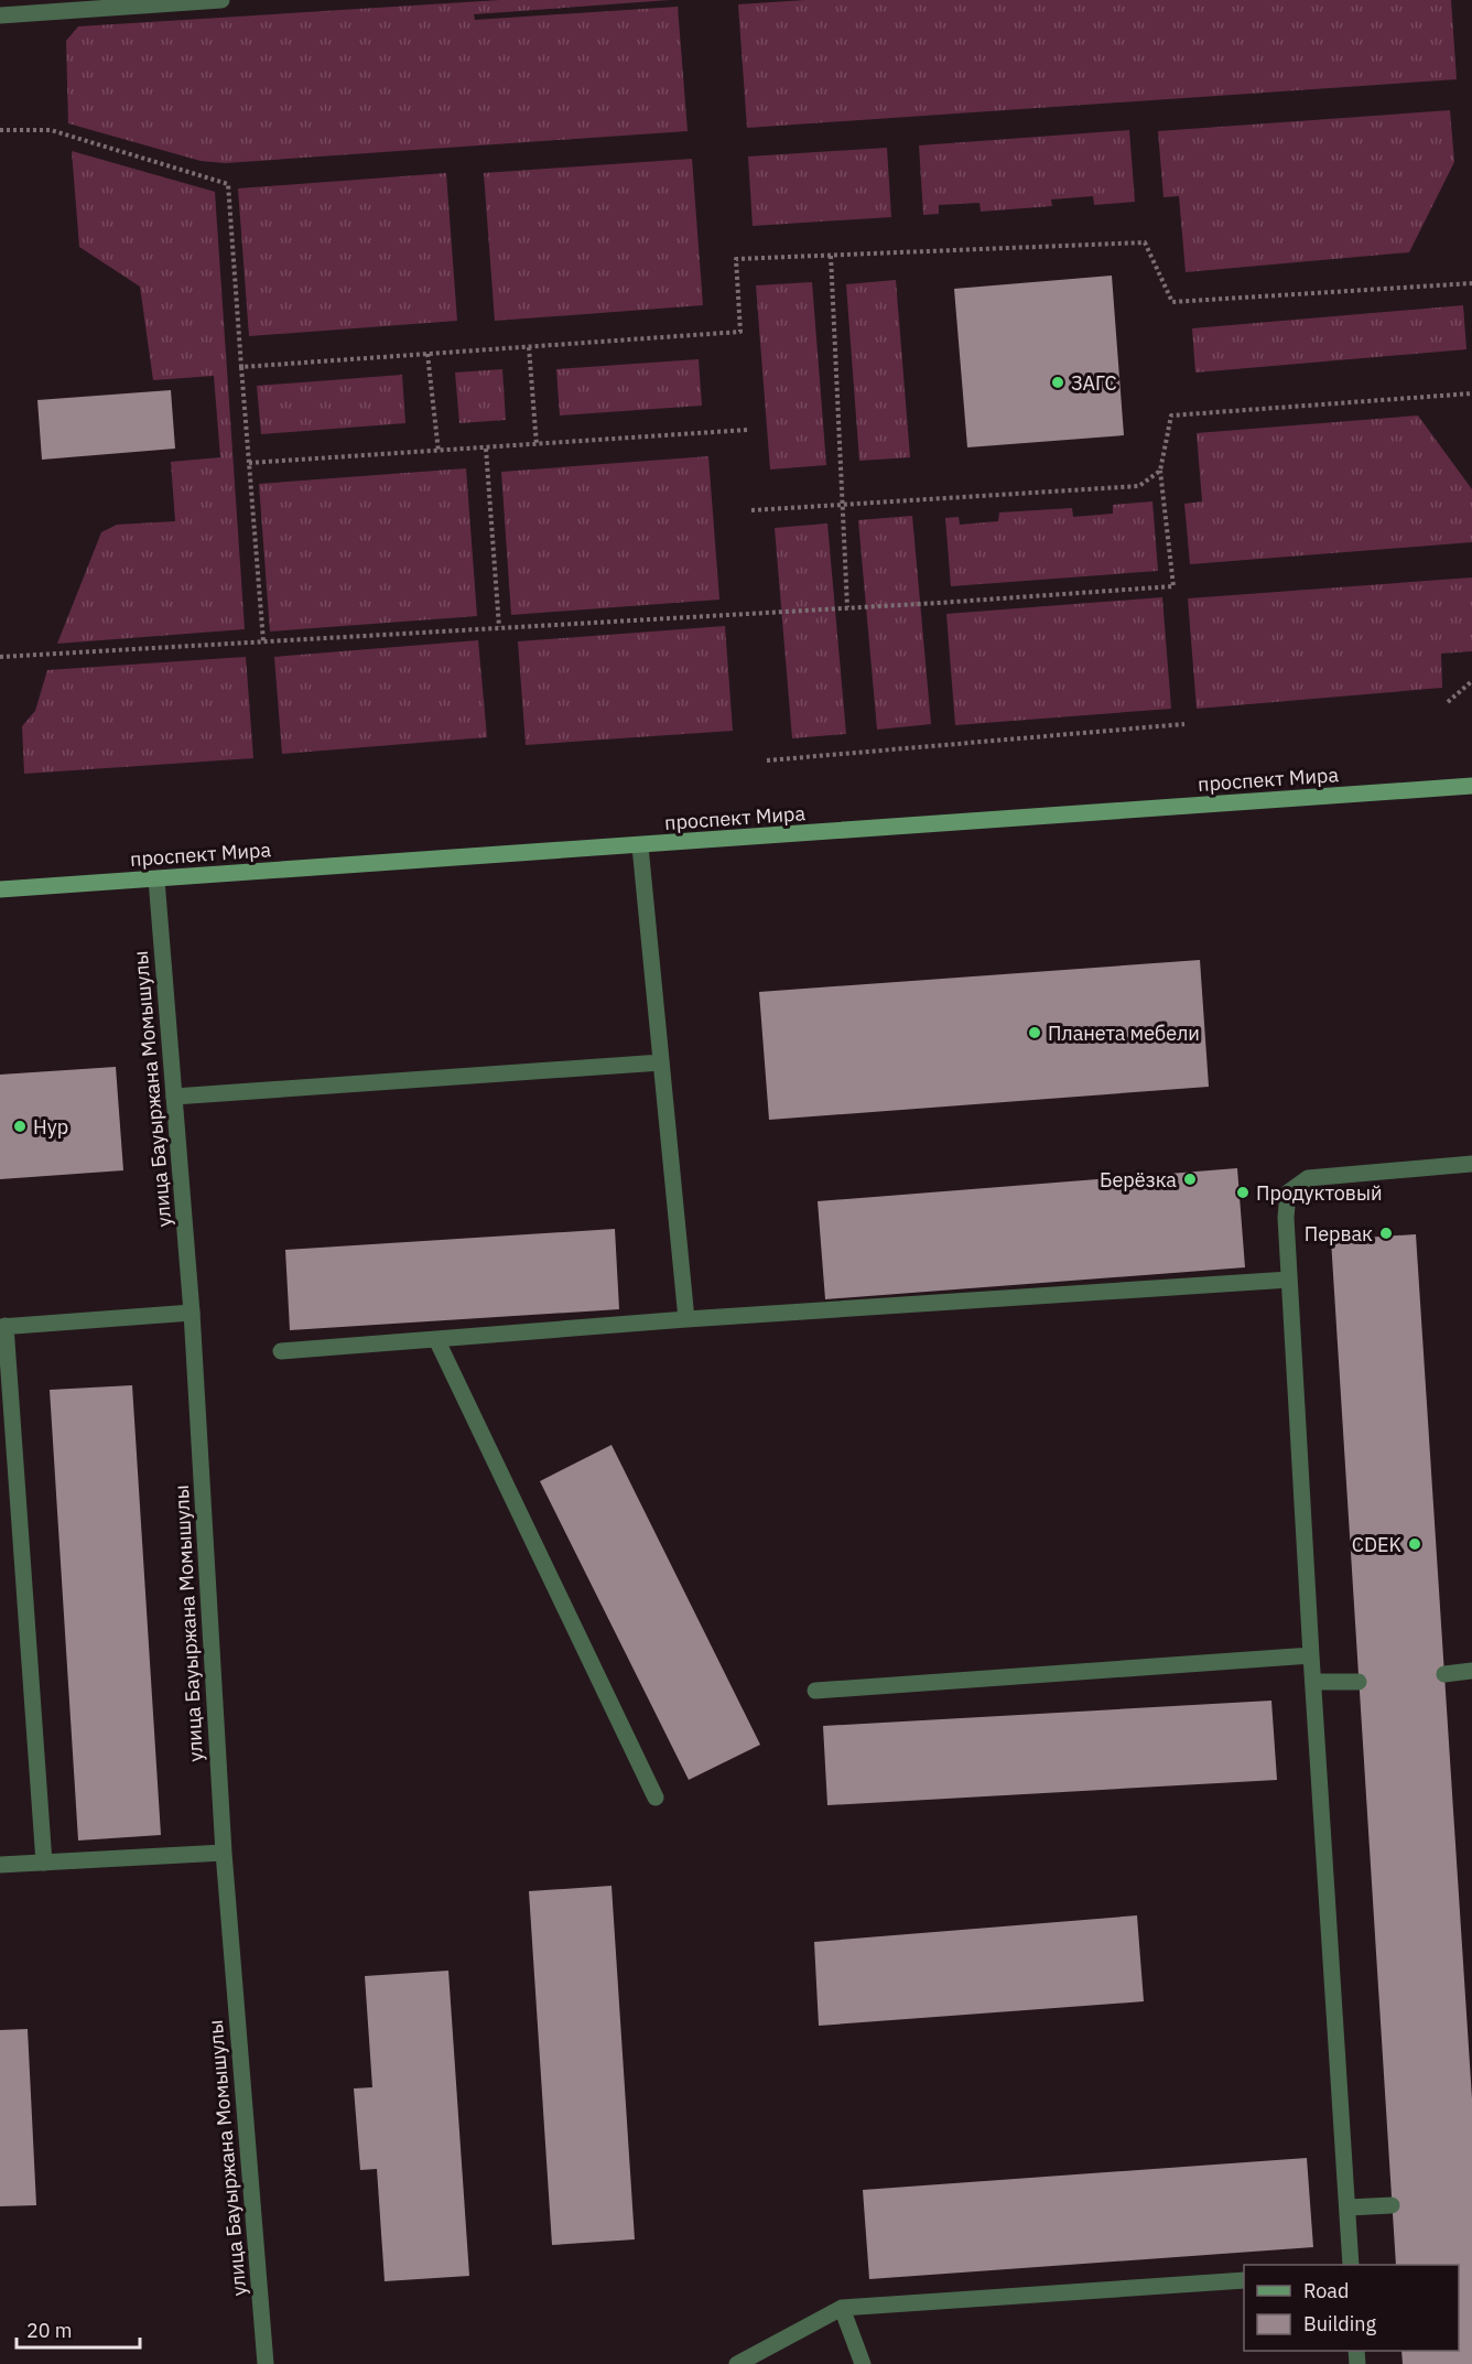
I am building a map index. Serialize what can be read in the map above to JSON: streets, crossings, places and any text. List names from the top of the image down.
{
  "streets": {
    "main road": ["проспект Мира"],
    "street": ["улица Бауыржана Момышулы"]
  },
  "crossings": [
    ["проспект Мира", "улица Бауыржана Момышулы"]
  ],
  "places": [
    "ЗАГС",
    "Планета мебели",
    "Нур",
    "Берёзка",
    "Продуктовый",
    "Первак",
    "CDEK"
  ],
  "legend": ["Road", "Building"],
  "scale_bar": "20 m"
}
